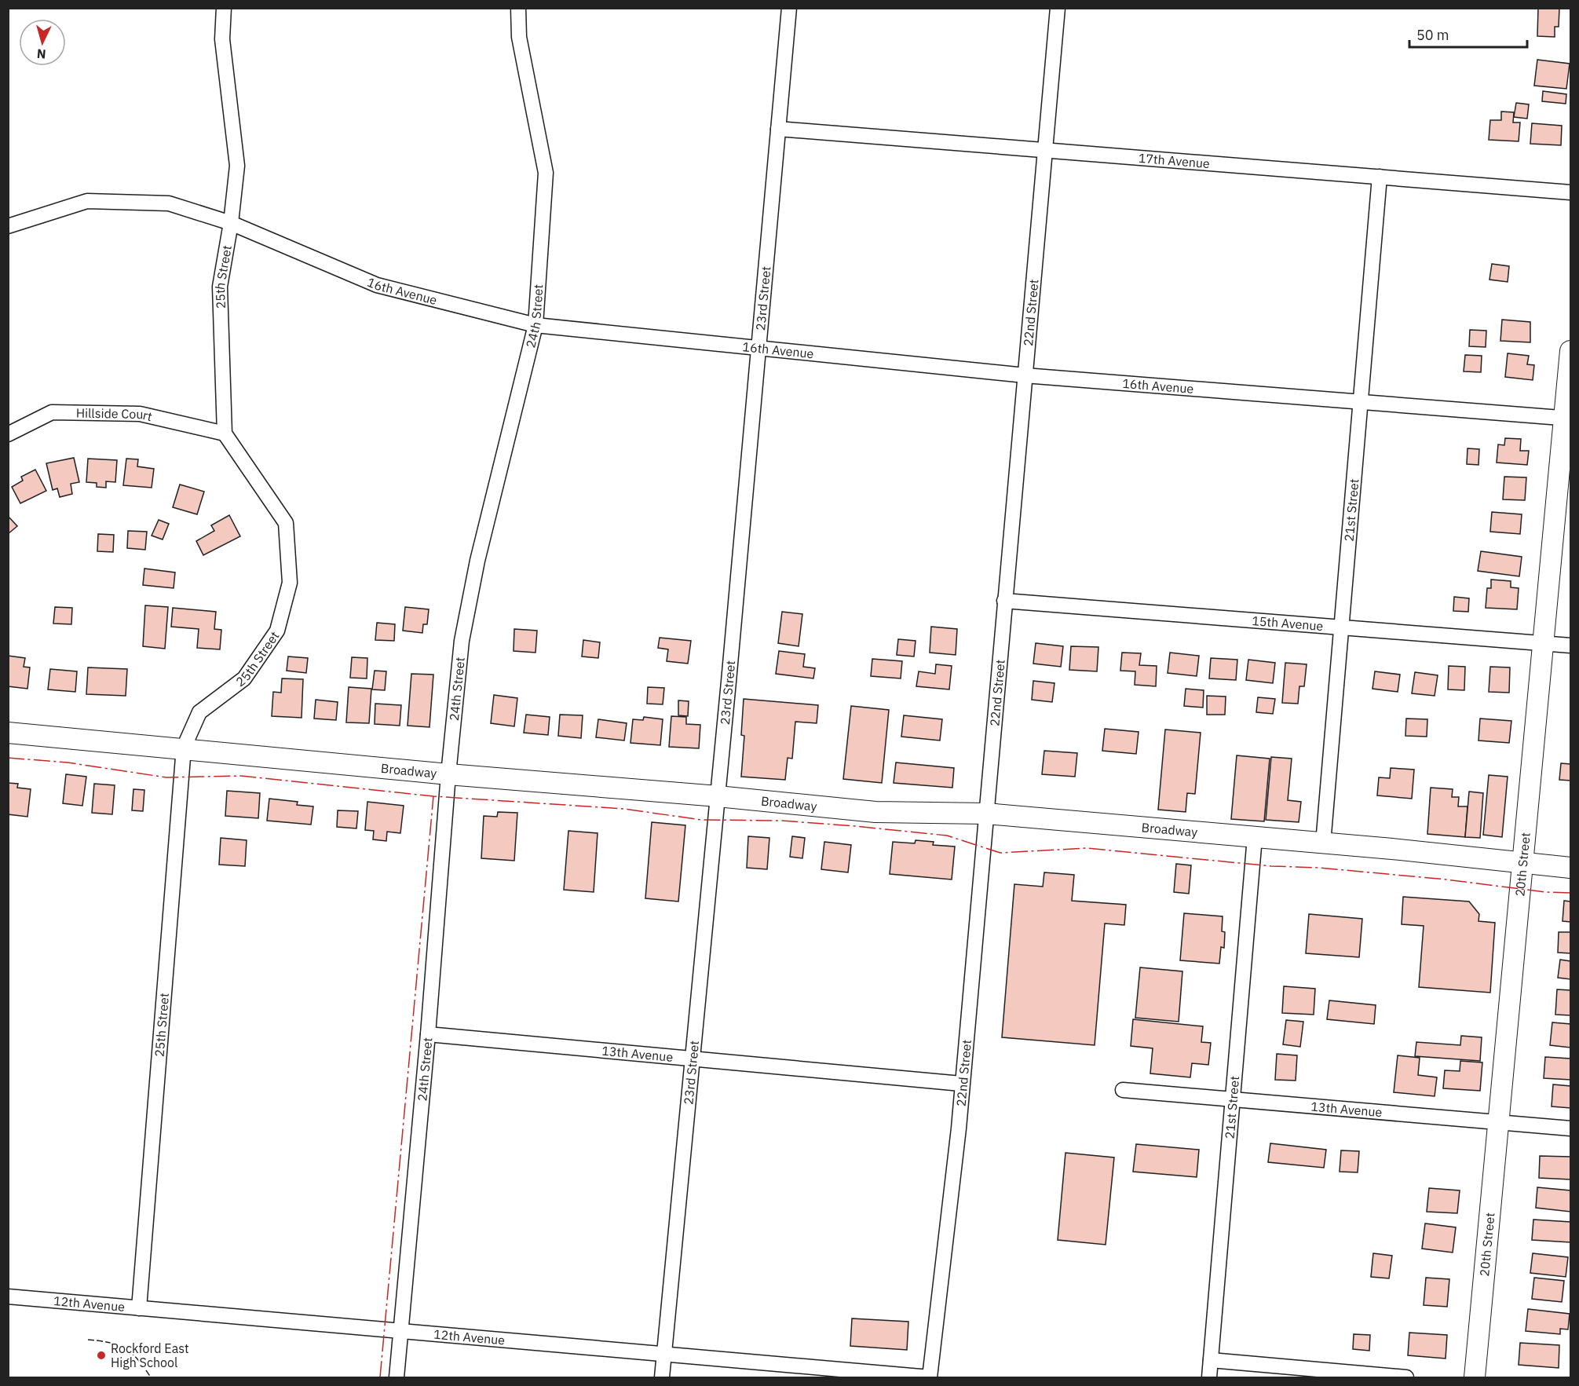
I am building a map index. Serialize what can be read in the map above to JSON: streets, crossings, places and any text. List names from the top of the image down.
{
  "streets": {
    "main road": ["Broadway", "20th Street"],
    "street": [
      "17th Avenue",
      "25th Street",
      "16th Avenue",
      "23rd Street",
      "22nd Street",
      "24th Street",
      "Hillside Court",
      "21st Street",
      "15th Avenue",
      "13th Avenue",
      "12th Avenue"
    ]
  },
  "crossings": [
    ["17th Avenue", "23rd Street"],
    ["17th Avenue", "22nd Street"],
    ["17th Avenue", "21st Street"],
    ["25th Street", "16th Avenue"],
    ["25th Street", "Hillside Court"],
    ["25th Street", "Broadway"],
    ["25th Street", "12th Avenue"],
    ["16th Avenue", "23rd Street"],
    ["16th Avenue", "22nd Street"],
    ["16th Avenue", "24th Street"],
    ["16th Avenue", "21st Street"],
    ["16th Avenue", "20th Street"],
    ["23rd Street", "Broadway"],
    ["23rd Street", "13th Avenue"],
    ["23rd Street", "12th Avenue"],
    ["22nd Street", "15th Avenue"],
    ["22nd Street", "Broadway"],
    ["22nd Street", "13th Avenue"],
    ["22nd Street", "12th Avenue"],
    ["24th Street", "Broadway"],
    ["24th Street", "13th Avenue"],
    ["24th Street", "12th Avenue"],
    ["21st Street", "15th Avenue"],
    ["21st Street", "Broadway"],
    ["21st Street", "13th Avenue"],
    ["15th Avenue", "20th Street"],
    ["Broadway", "20th Street"],
    ["20th Street", "13th Avenue"]
  ],
  "places": ["Rockford East High School"],
  "scale_bar": "50 m",
  "north": "bottom"
}
